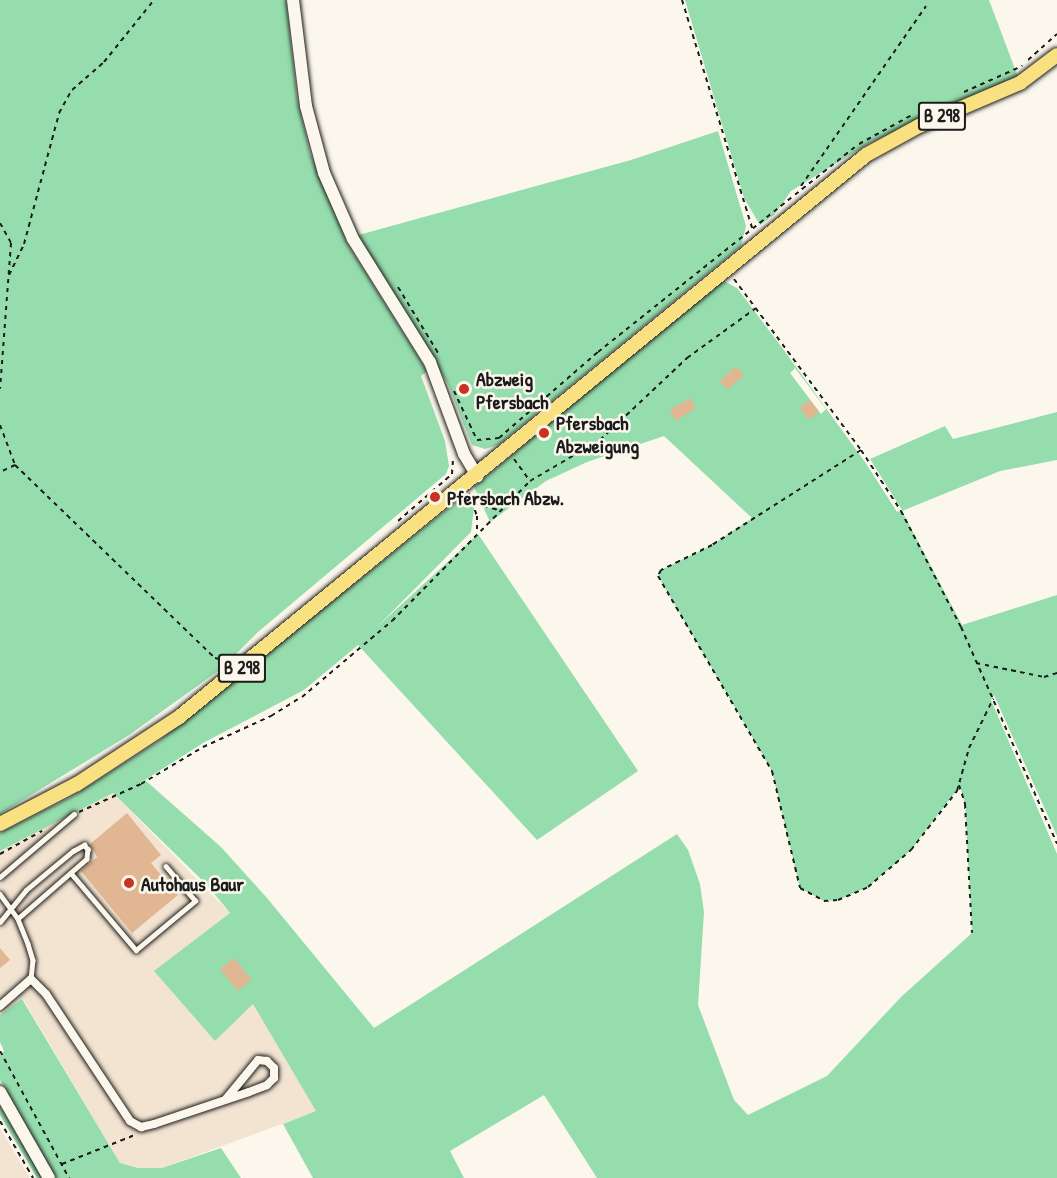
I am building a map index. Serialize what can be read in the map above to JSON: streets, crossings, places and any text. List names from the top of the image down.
{
  "streets": {
    "main road": ["B 298"]
  },
  "places": [
    "Abzweig Pfersbach",
    "Pfersbach Abzweigung",
    "Pfersbach Abzw.",
    "Autohaus Baur"
  ]
}
